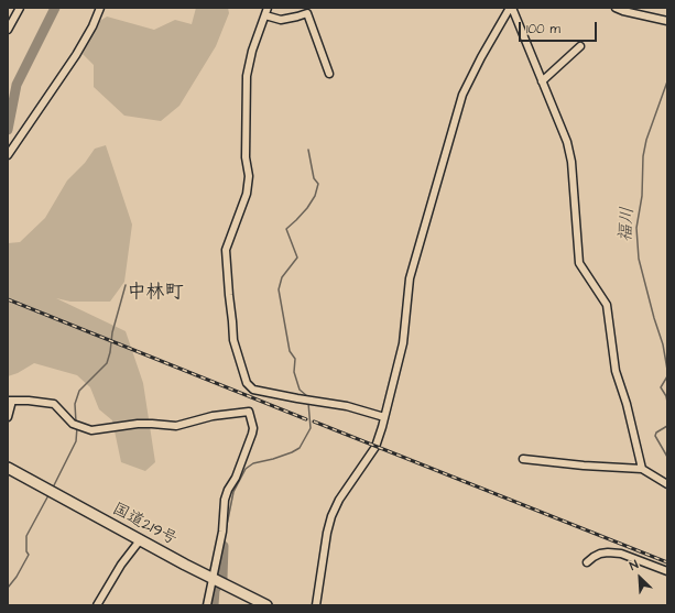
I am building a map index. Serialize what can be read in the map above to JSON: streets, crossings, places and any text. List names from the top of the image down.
{
  "streets": {
    "highway": ["国道219号"]
  },
  "districts": ["中林町"],
  "water": ["福川"],
  "scale_bar": "100 m",
  "north": "top left"
}
